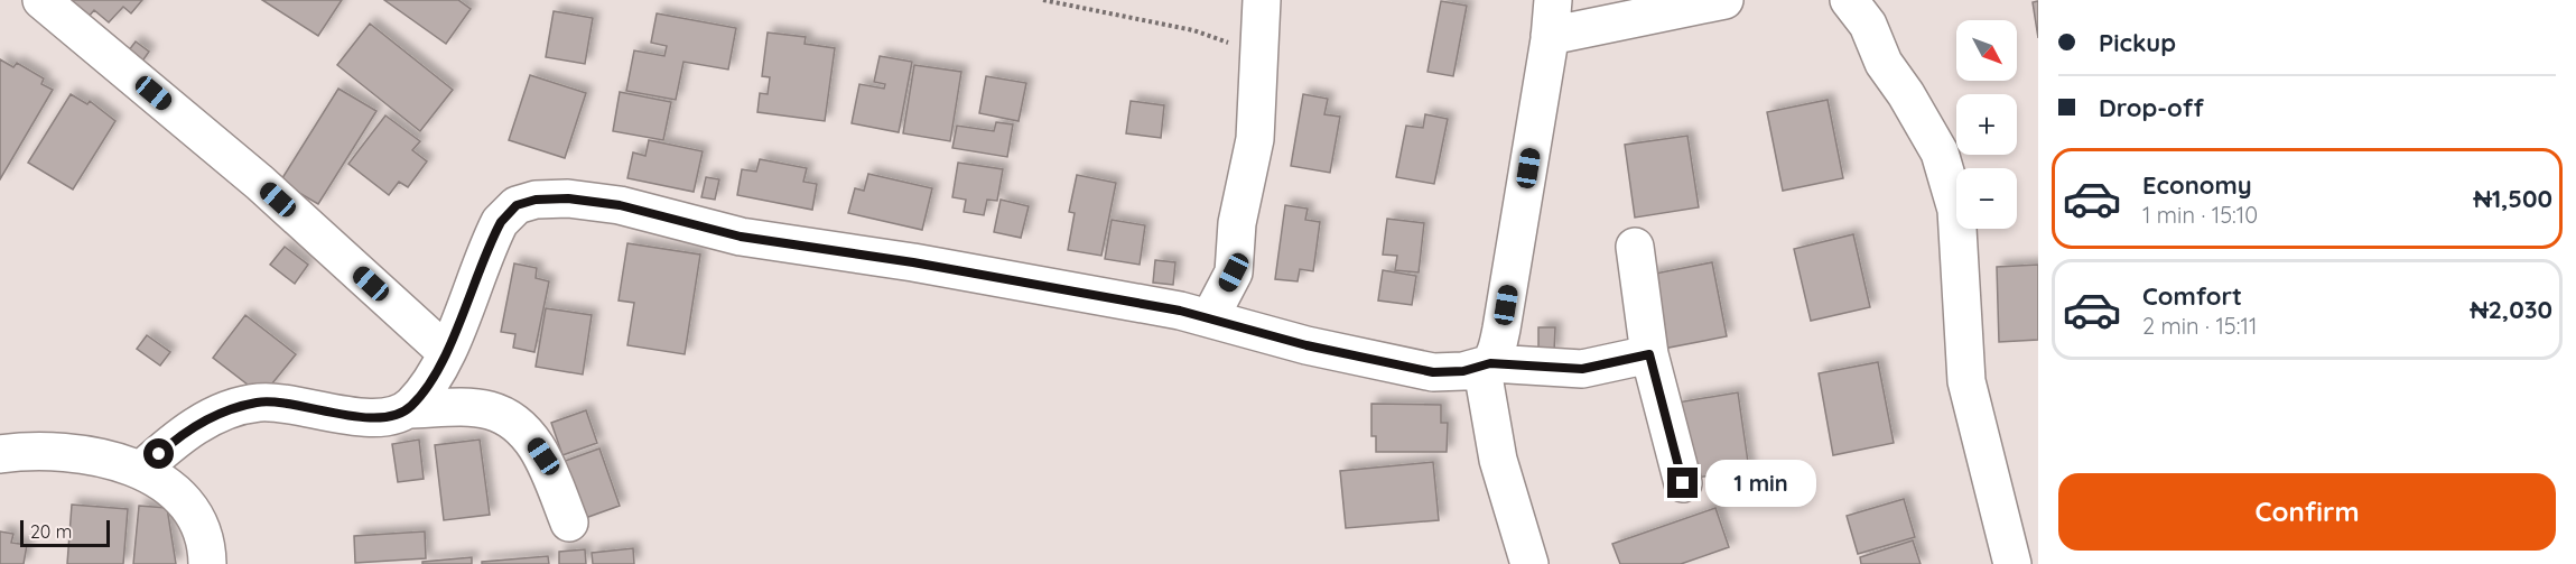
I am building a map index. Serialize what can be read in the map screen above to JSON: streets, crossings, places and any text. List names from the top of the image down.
{
  "scale_bar": "20 m",
  "north": "bottom right",
  "page": {
    "banner": ["Pickup", "Drop-off"],
    "map_buttons": ["+", "−"],
    "list": [
      {
        "name": "Economy",
        "note": "1 min · 15:10",
        "value": "₦1,500"
      },
      {
        "name": "Comfort",
        "note": "2 min · 15:11",
        "value": "₦2,030"
      }
    ],
    "bubble": "1 min",
    "buttons": "Confirm",
    "scale": "20 m"
  }
}
